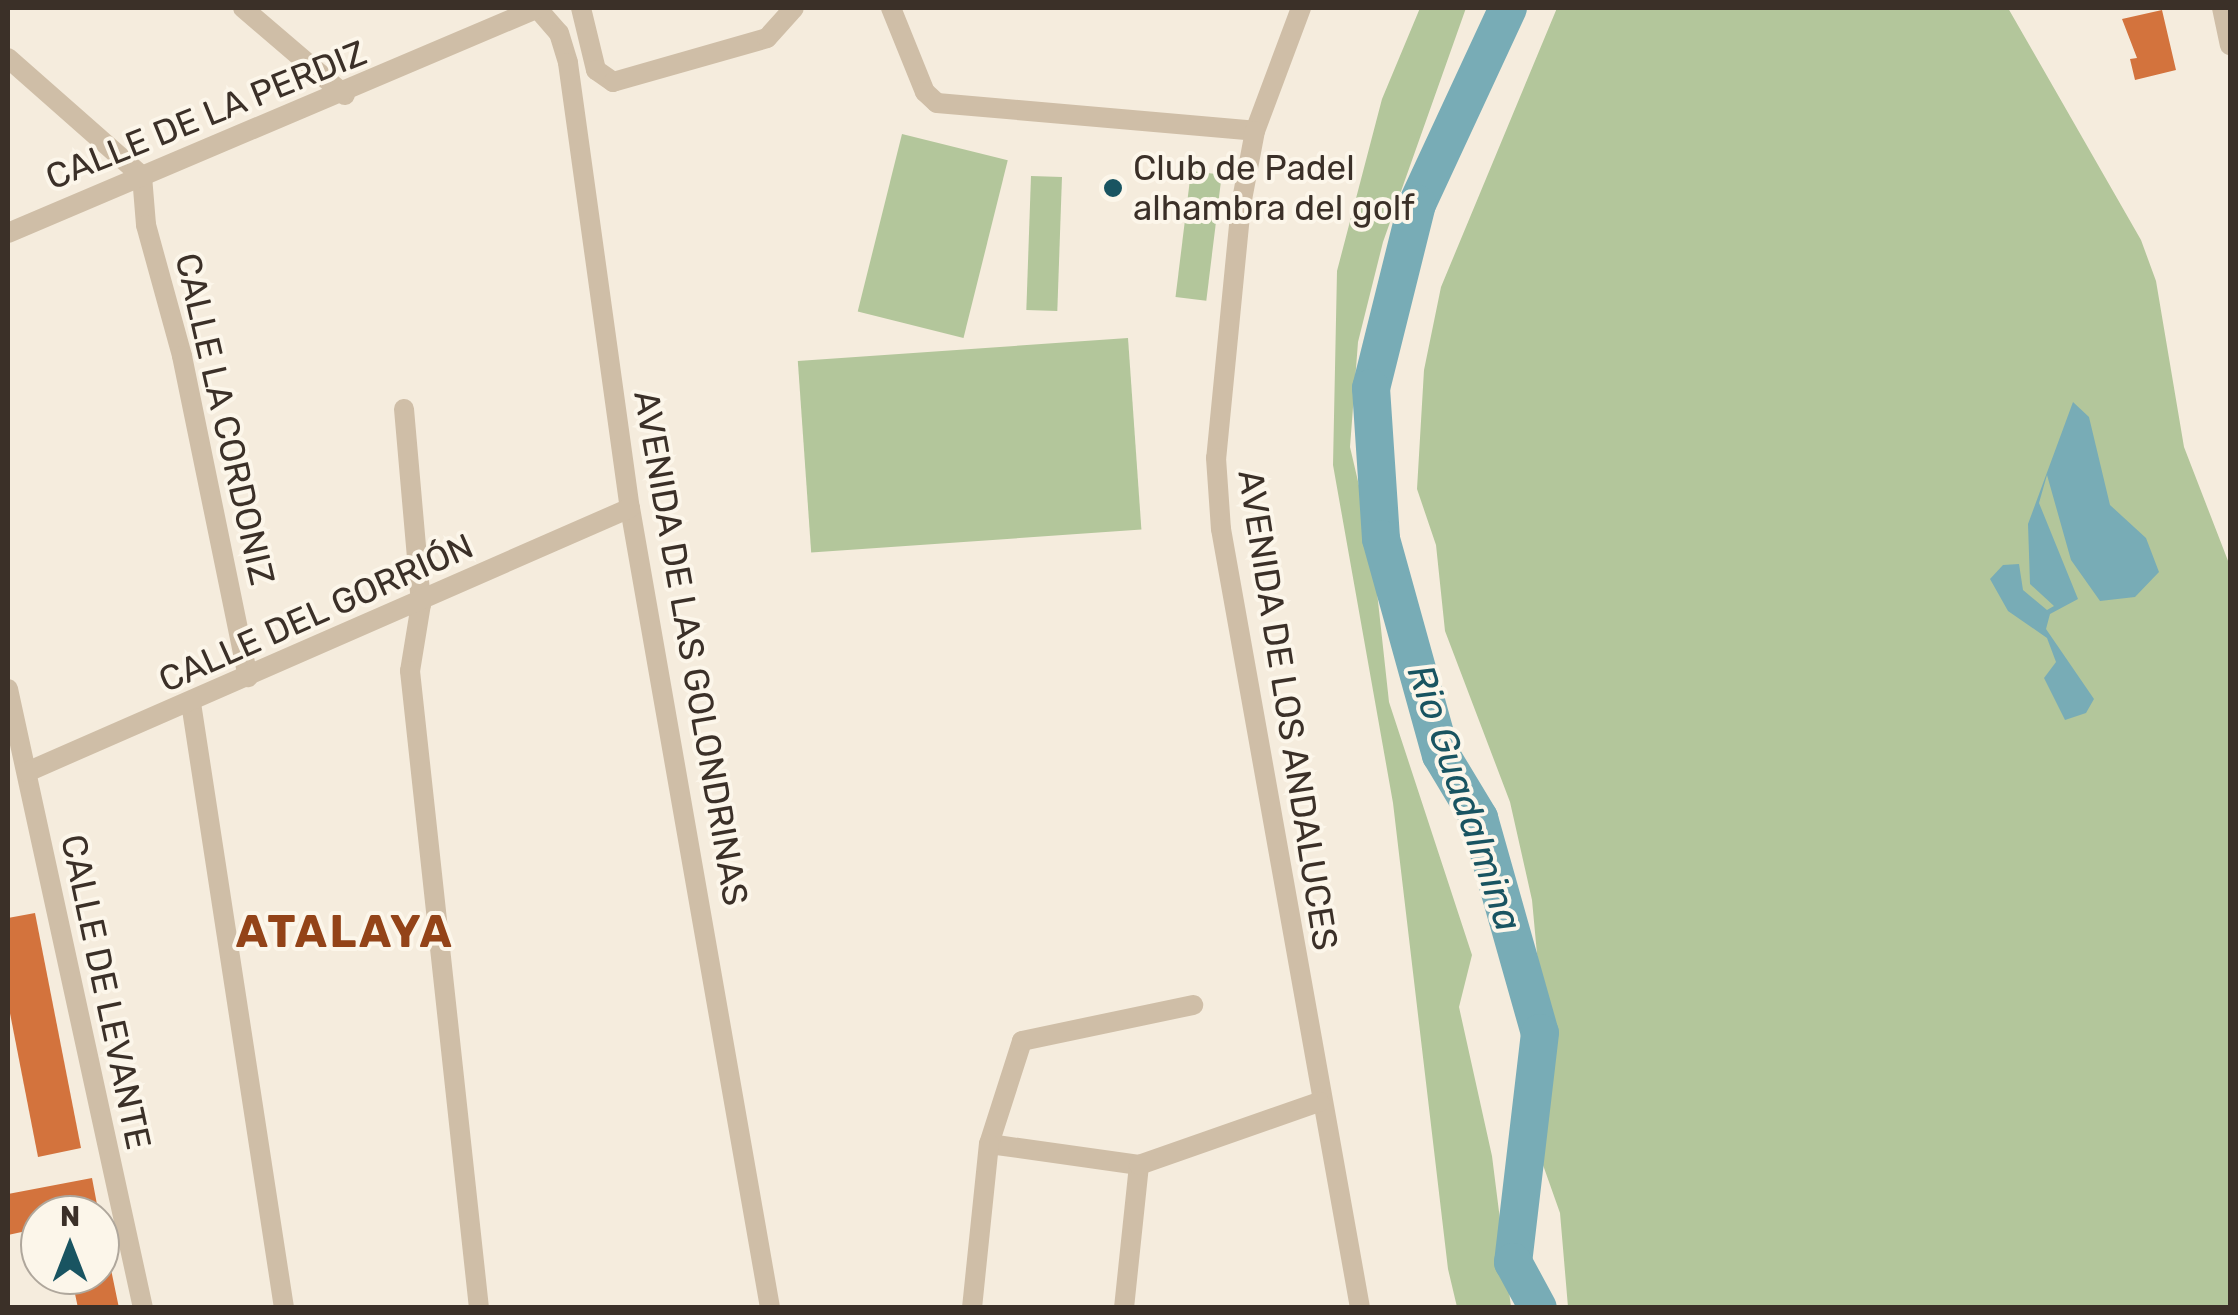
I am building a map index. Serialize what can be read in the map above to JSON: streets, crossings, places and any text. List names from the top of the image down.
{
  "streets": {
    "street": [
      "CALLE DE LA PERDIZ",
      "CALLE LA CORDONIZ",
      "CALLE DEL GORRIÓN",
      "AVENIDA DE LAS GOLONDRINAS",
      "AVENIDA DE LOS ANDALUCES",
      "CALLE DE LEVANTE"
    ]
  },
  "crossings": [
    ["CALLE DE LA PERDIZ", "CALLE LA CORDONIZ"],
    ["CALLE DE LA PERDIZ", "AVENIDA DE LAS GOLONDRINAS"],
    ["CALLE LA CORDONIZ", "CALLE DEL GORRIÓN"],
    ["CALLE DEL GORRIÓN", "AVENIDA DE LAS GOLONDRINAS"],
    ["CALLE DEL GORRIÓN", "CALLE DE LEVANTE"]
  ],
  "districts": ["ATALAYA"],
  "water": ["Rio Guadalmina"],
  "places": ["Club de Padel alhambra del golf"],
  "north": "top"
}
